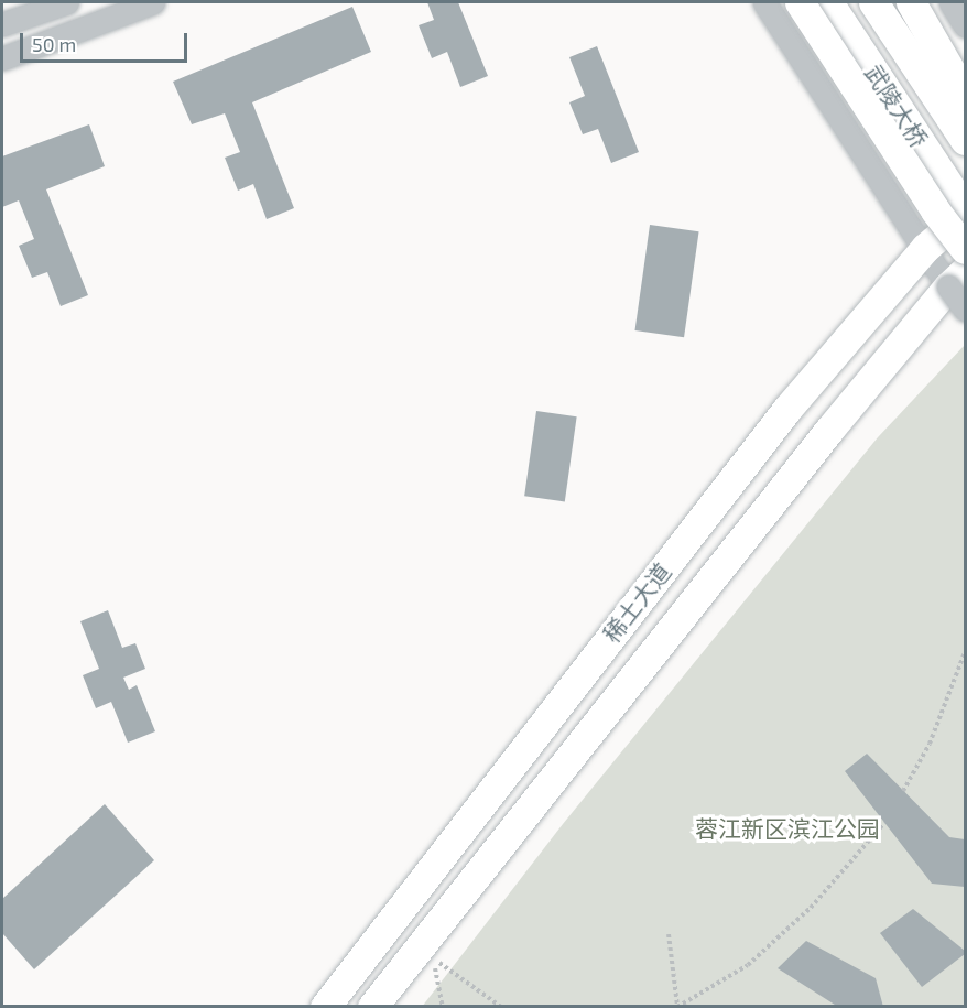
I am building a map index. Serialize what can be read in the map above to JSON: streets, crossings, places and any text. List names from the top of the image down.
{
  "streets": {
    "main road": ["武陵大桥", "稀土大道"]
  },
  "crossings": [
    ["武陵大桥", "稀土大道"]
  ],
  "parks": ["蓉江新区滨江公园"],
  "scale_bar": "50 m"
}
